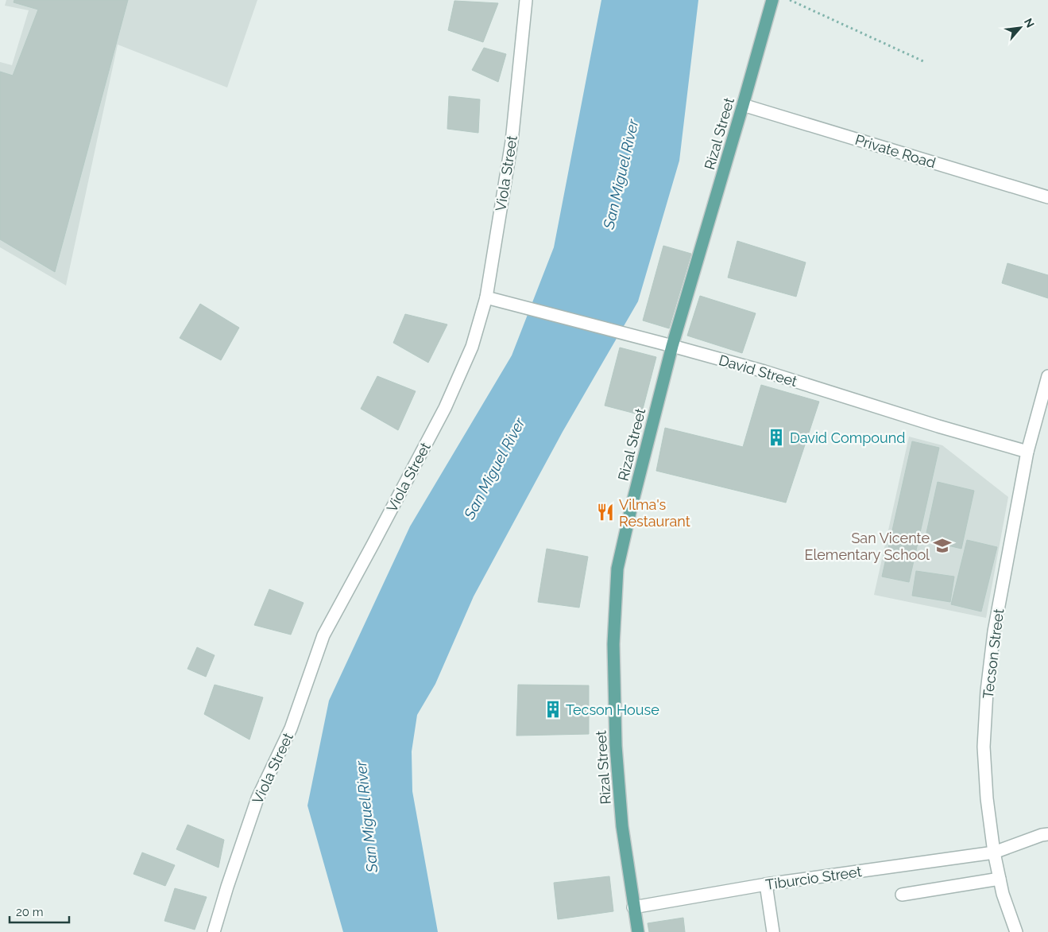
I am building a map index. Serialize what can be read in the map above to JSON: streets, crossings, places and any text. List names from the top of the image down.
{
  "streets": {
    "main road": ["Rizal Street"],
    "street": [
      "Private Road",
      "Viola Street",
      "David Street",
      "Tecson Street",
      "Tiburcio Street"
    ]
  },
  "crossings": [
    ["Rizal Street", "Private Road"],
    ["Rizal Street", "David Street"],
    ["Rizal Street", "Tiburcio Street"],
    ["Viola Street", "David Street"],
    ["David Street", "Tecson Street"],
    ["Tecson Street", "Tiburcio Street"]
  ],
  "water": ["San Miguel River"],
  "places": {
    "building": ["David Compound", "Tecson House"],
    "restaurant": ["Vilma's Restaurant"],
    "school or university": ["San Vicente Elementary School"]
  },
  "scale_bar": "20 m",
  "north": "top right"
}
